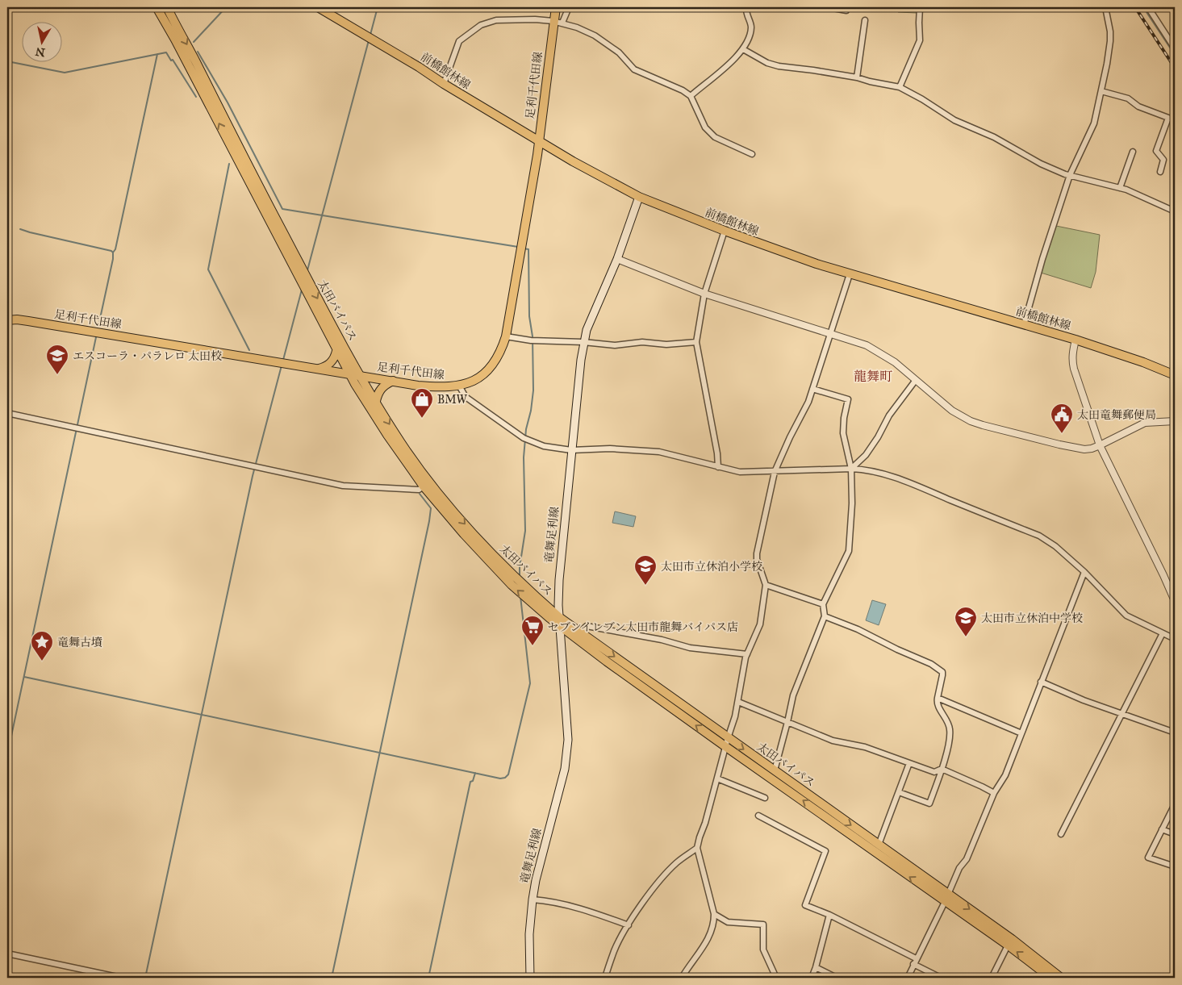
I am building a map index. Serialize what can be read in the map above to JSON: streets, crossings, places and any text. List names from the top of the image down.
{
  "streets": {
    "main road": [
      "前橋館林線",
      "足利千代田線",
      "太田バイパス",
      "竜舞足利線"
    ]
  },
  "crossings": [
    ["前橋館林線", "足利千代田線"],
    ["前橋館林線", "竜舞足利線"],
    ["足利千代田線", "太田バイパス"],
    ["太田バイパス", "竜舞足利線"]
  ],
  "districts": ["龍舞町"],
  "places": {
    "school or university": ["エスコーラ・パラレロ 太田校", "太田市立休泊小学校", "太田市立休泊中学校"],
    "shop": ["BMW"],
    "public building": ["太田竜舞郵便局"],
    "supermarket": ["セブンイレブン太田市龍舞バイパス店"],
    "place": ["竜舞古墳"]
  },
  "north": "bottom"
}
